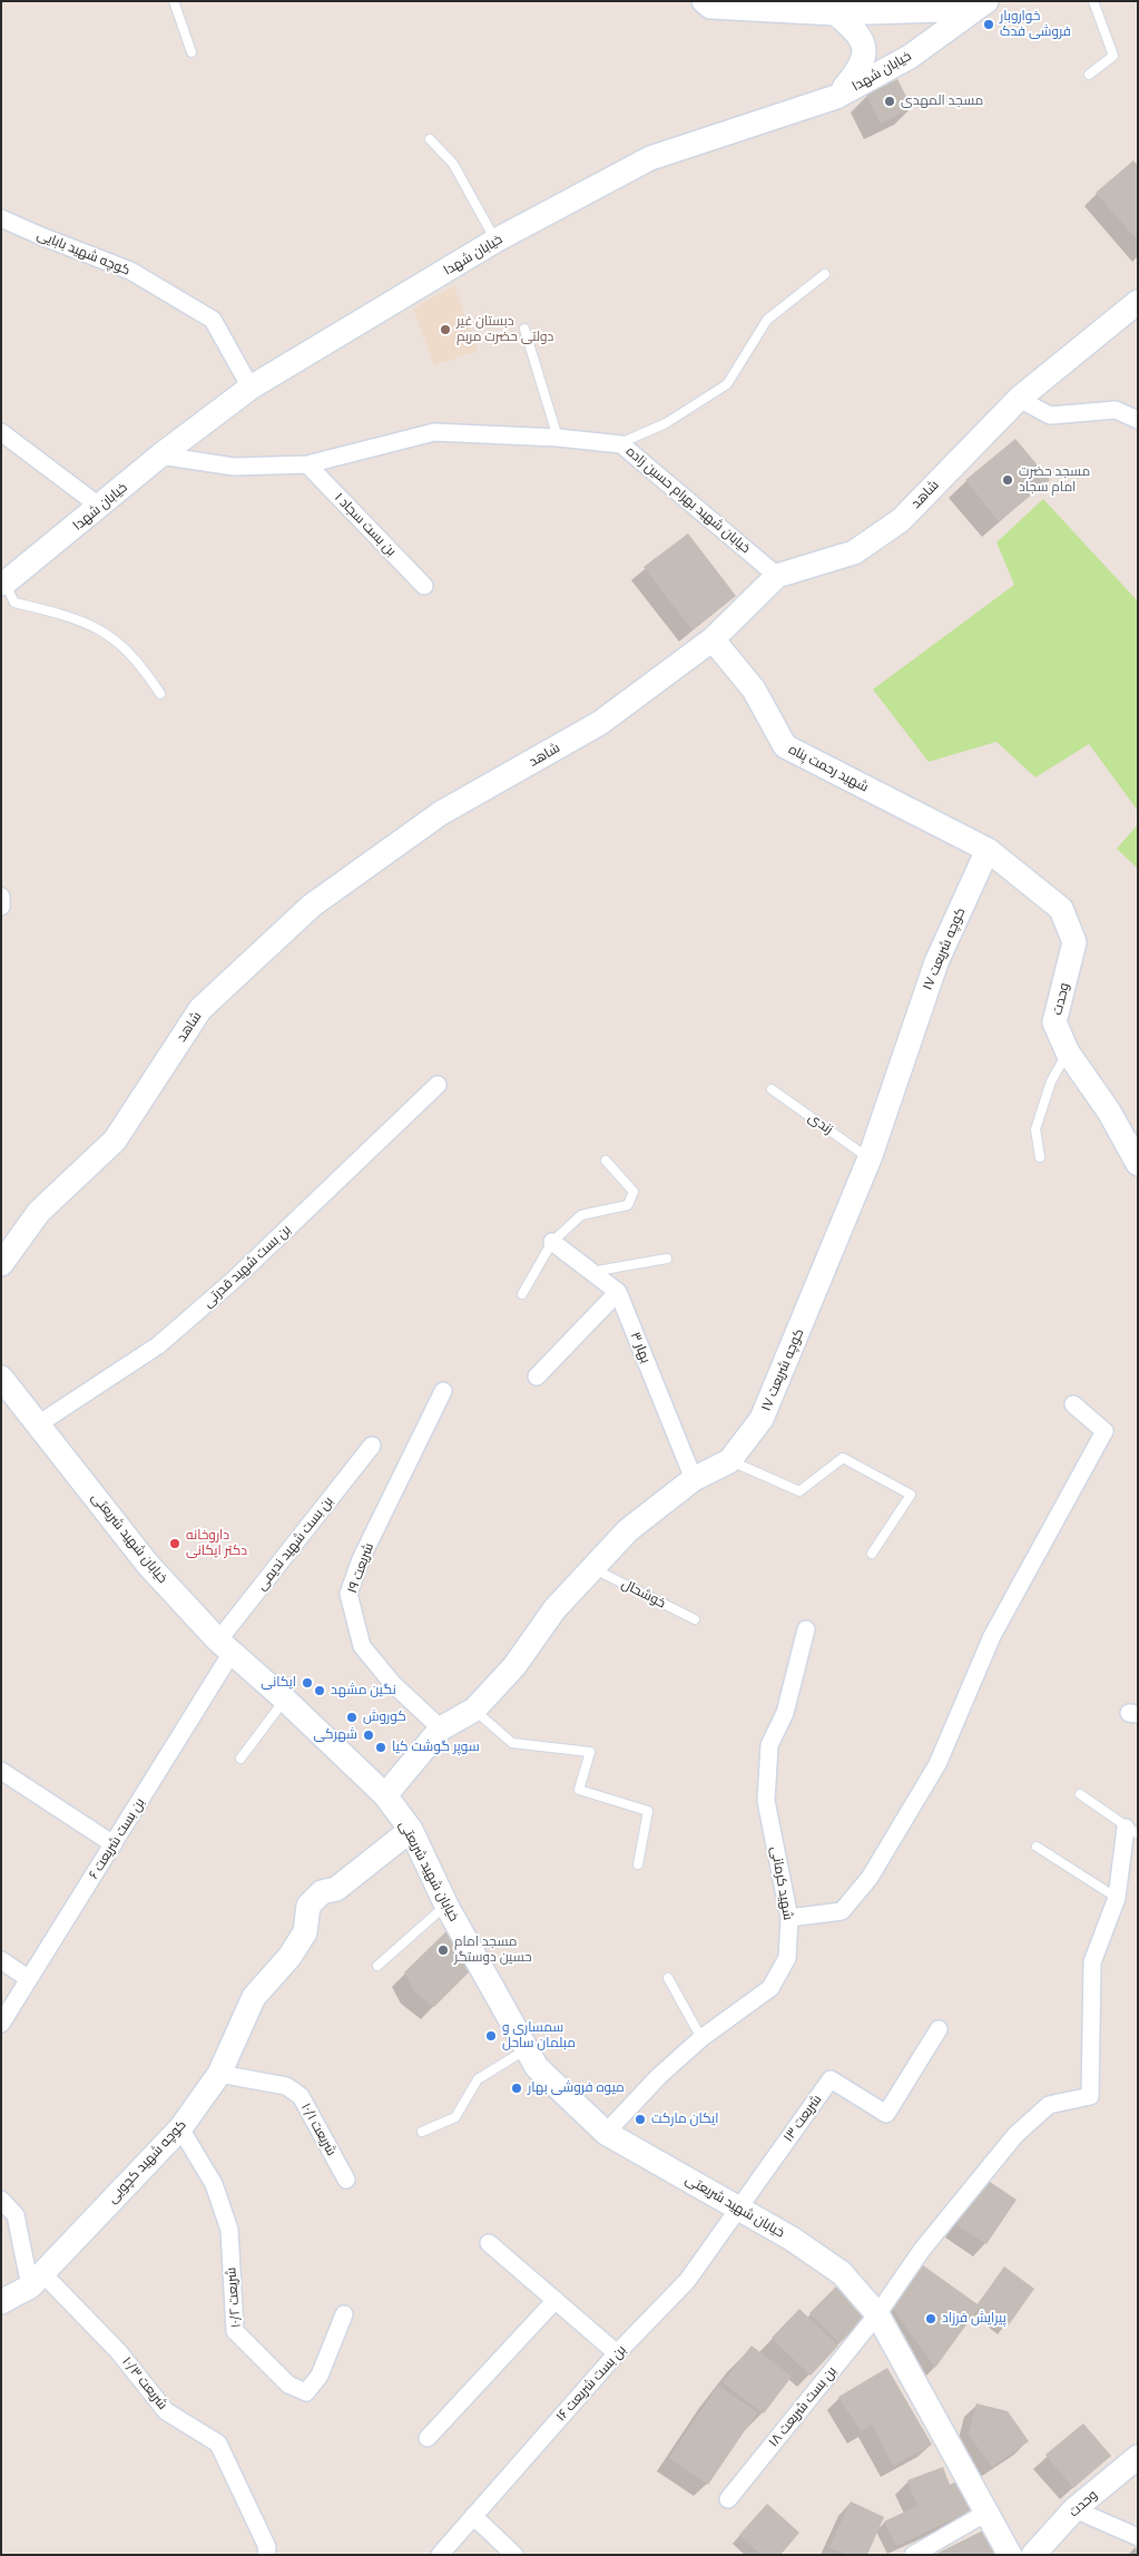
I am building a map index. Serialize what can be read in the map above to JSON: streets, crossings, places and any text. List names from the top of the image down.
{
  "streets": {
    "street": [
      "خیابان شهدا",
      "کوچه شهید بابایی",
      "شاهد",
      "خیابان شهید بهرام حسین زاده",
      "بن بست سجاد ۱",
      "شهید رحمت پناه",
      "کوچه شریعت ۱۷",
      "وحدت",
      "بن بست شهید قدرتی",
      "بهار ۳",
      "خیابان شهید شریعتی",
      "بن بست شهید ندیمی",
      "شریعت ۱۹",
      "بن بست شریعت ۶",
      "شهید کرمانی",
      "شریعت ۱۳",
      "شریعت ۱۰/۱",
      "کوچه شهید کچویی",
      "شریعت ۱۰/۲",
      "شریعت ۱۰/۳",
      "بن بست شریعت ۱۶",
      "بن بست شریعت ۱۸"
    ],
    "lane": ["زندی", "خوشحال"]
  },
  "crossings": [
    ["خیابان شهدا", "کوچه شهید بابایی"],
    ["خیابان شهدا", "خیابان شهید بهرام حسین زاده"],
    ["شاهد", "خیابان شهید بهرام حسین زاده"],
    ["شاهد", "شهید رحمت پناه"],
    ["خیابان شهید بهرام حسین زاده", "بن بست سجاد ۱"],
    ["شهید رحمت پناه", "کوچه شریعت ۱۷"],
    ["شهید رحمت پناه", "وحدت"],
    ["کوچه شریعت ۱۷", "وحدت"],
    ["کوچه شریعت ۱۷", "زندی"],
    ["کوچه شریعت ۱۷", "بهار ۳"],
    ["کوچه شریعت ۱۷", "خیابان شهید شریعتی"],
    ["کوچه شریعت ۱۷", "شریعت ۱۹"],
    ["کوچه شریعت ۱۷", "خوشحال"],
    ["بن بست شهید قدرتی", "خیابان شهید شریعتی"],
    ["خیابان شهید شریعتی", "بن بست شهید ندیمی"],
    ["خیابان شهید شریعتی", "بن بست شریعت ۶"],
    ["خیابان شهید شریعتی", "شهید کرمانی"],
    ["خیابان شهید شریعتی", "شریعت ۱۳"],
    ["خیابان شهید شریعتی", "کوچه شهید کچویی"],
    ["خیابان شهید شریعتی", "بن بست شریعت ۱۶"],
    ["خیابان شهید شریعتی", "بن بست شریعت ۱۸"],
    ["بن بست شهید ندیمی", "بن بست شریعت ۶"],
    ["شریعت ۱۳", "بن بست شریعت ۱۶"],
    ["شریعت ۱۰/۱", "کوچه شهید کچویی"],
    ["کوچه شهید کچویی", "شریعت ۱۰/۲"],
    ["کوچه شهید کچویی", "شریعت ۱۰/۳"]
  ],
  "places": [
    "خواروبار فروشی فدک",
    "مسجد المهدی",
    "دبستان غیر دولتی حضرت مریم",
    "مسجد حضرت امام سجاد",
    "داروخانه دکتر ایکانی",
    "ایکانی",
    "نگین مشهد",
    "کوروش",
    "شهرکی",
    "سوپر گوشت کیا",
    "مسجد امام حسین دوستگر",
    "سمساری و مبلمان ساحل",
    "میوه فروشی بهار",
    "ایکان مارکت",
    "پیرایش فرزاد"
  ]
}
